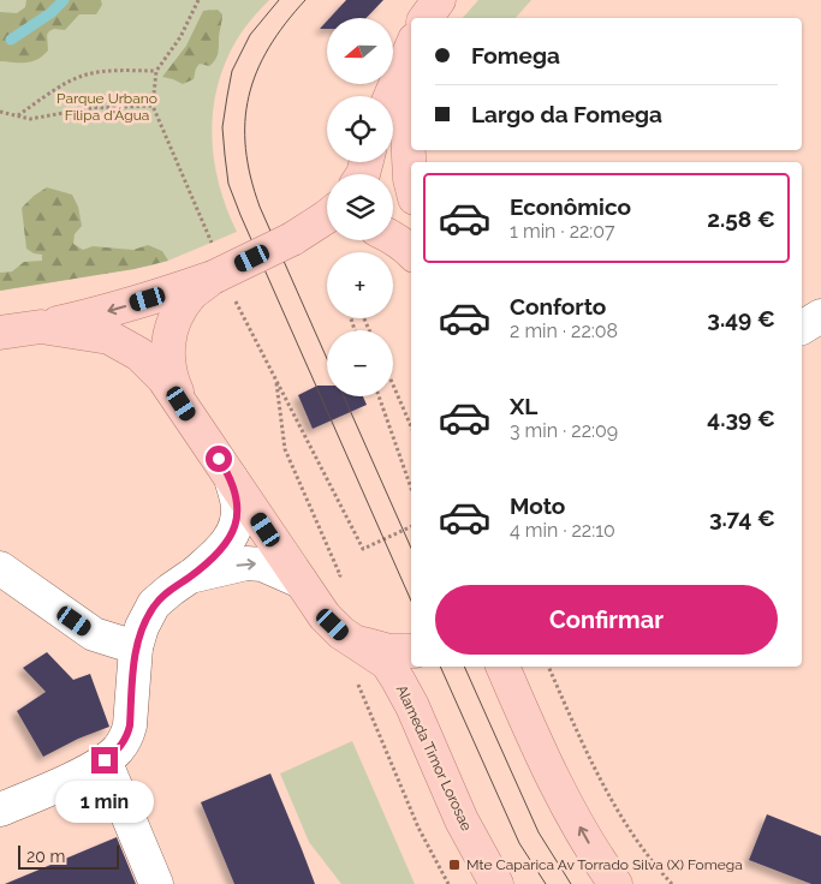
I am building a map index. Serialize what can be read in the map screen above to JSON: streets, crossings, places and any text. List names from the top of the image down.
{
  "streets": {
    "main road": ["Alameda Timor Lorosae"]
  },
  "parks": ["Parque Urbano Filipa d'Água"],
  "places": {
    "transit": ["Mte Caparica Av Torrado Silva (X) Fomega"]
  },
  "scale_bar": "20 m",
  "north": "left",
  "page": {
    "map_buttons": ["+", "−"],
    "banner": ["Fomega", "Largo da Fomega"],
    "list": [
      {
        "name": "Econômico",
        "note": "1 min · 22:07",
        "value": "2.58 €"
      },
      {
        "name": "Conforto",
        "note": "2 min · 22:08",
        "value": "3.49 €"
      },
      {
        "name": "XL",
        "note": "3 min · 22:09",
        "value": "4.39 €"
      },
      {
        "name": "Moto",
        "note": "4 min · 22:10",
        "value": "3.74 €"
      }
    ],
    "buttons": "Confirmar",
    "bubble": "1 min",
    "scale": "20 m"
  }
}
